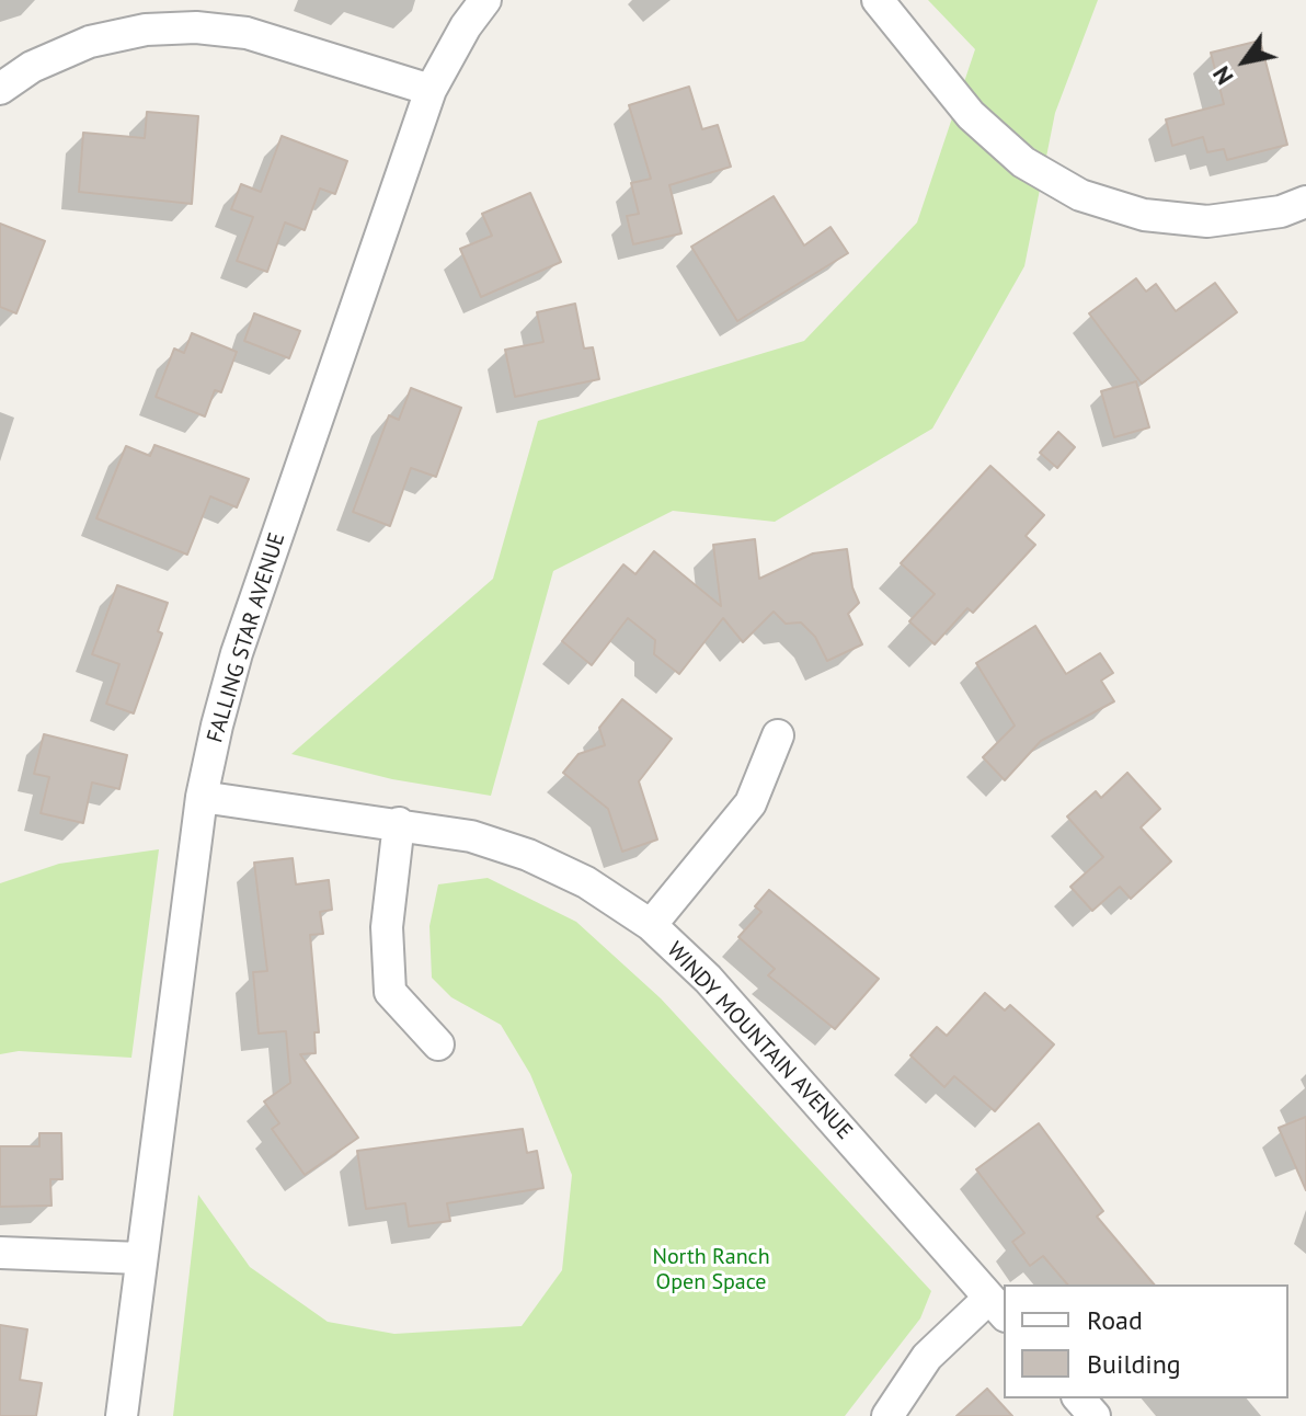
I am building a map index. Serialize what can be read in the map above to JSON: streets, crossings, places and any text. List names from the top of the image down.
{
  "streets": {
    "street": ["FALLING STAR AVENUE", "WINDY MOUNTAIN AVENUE"]
  },
  "crossings": [
    ["FALLING STAR AVENUE", "WINDY MOUNTAIN AVENUE"]
  ],
  "parks": ["North Ranch Open Space"],
  "legend": ["Road", "Building"],
  "north": "bottom left"
}
